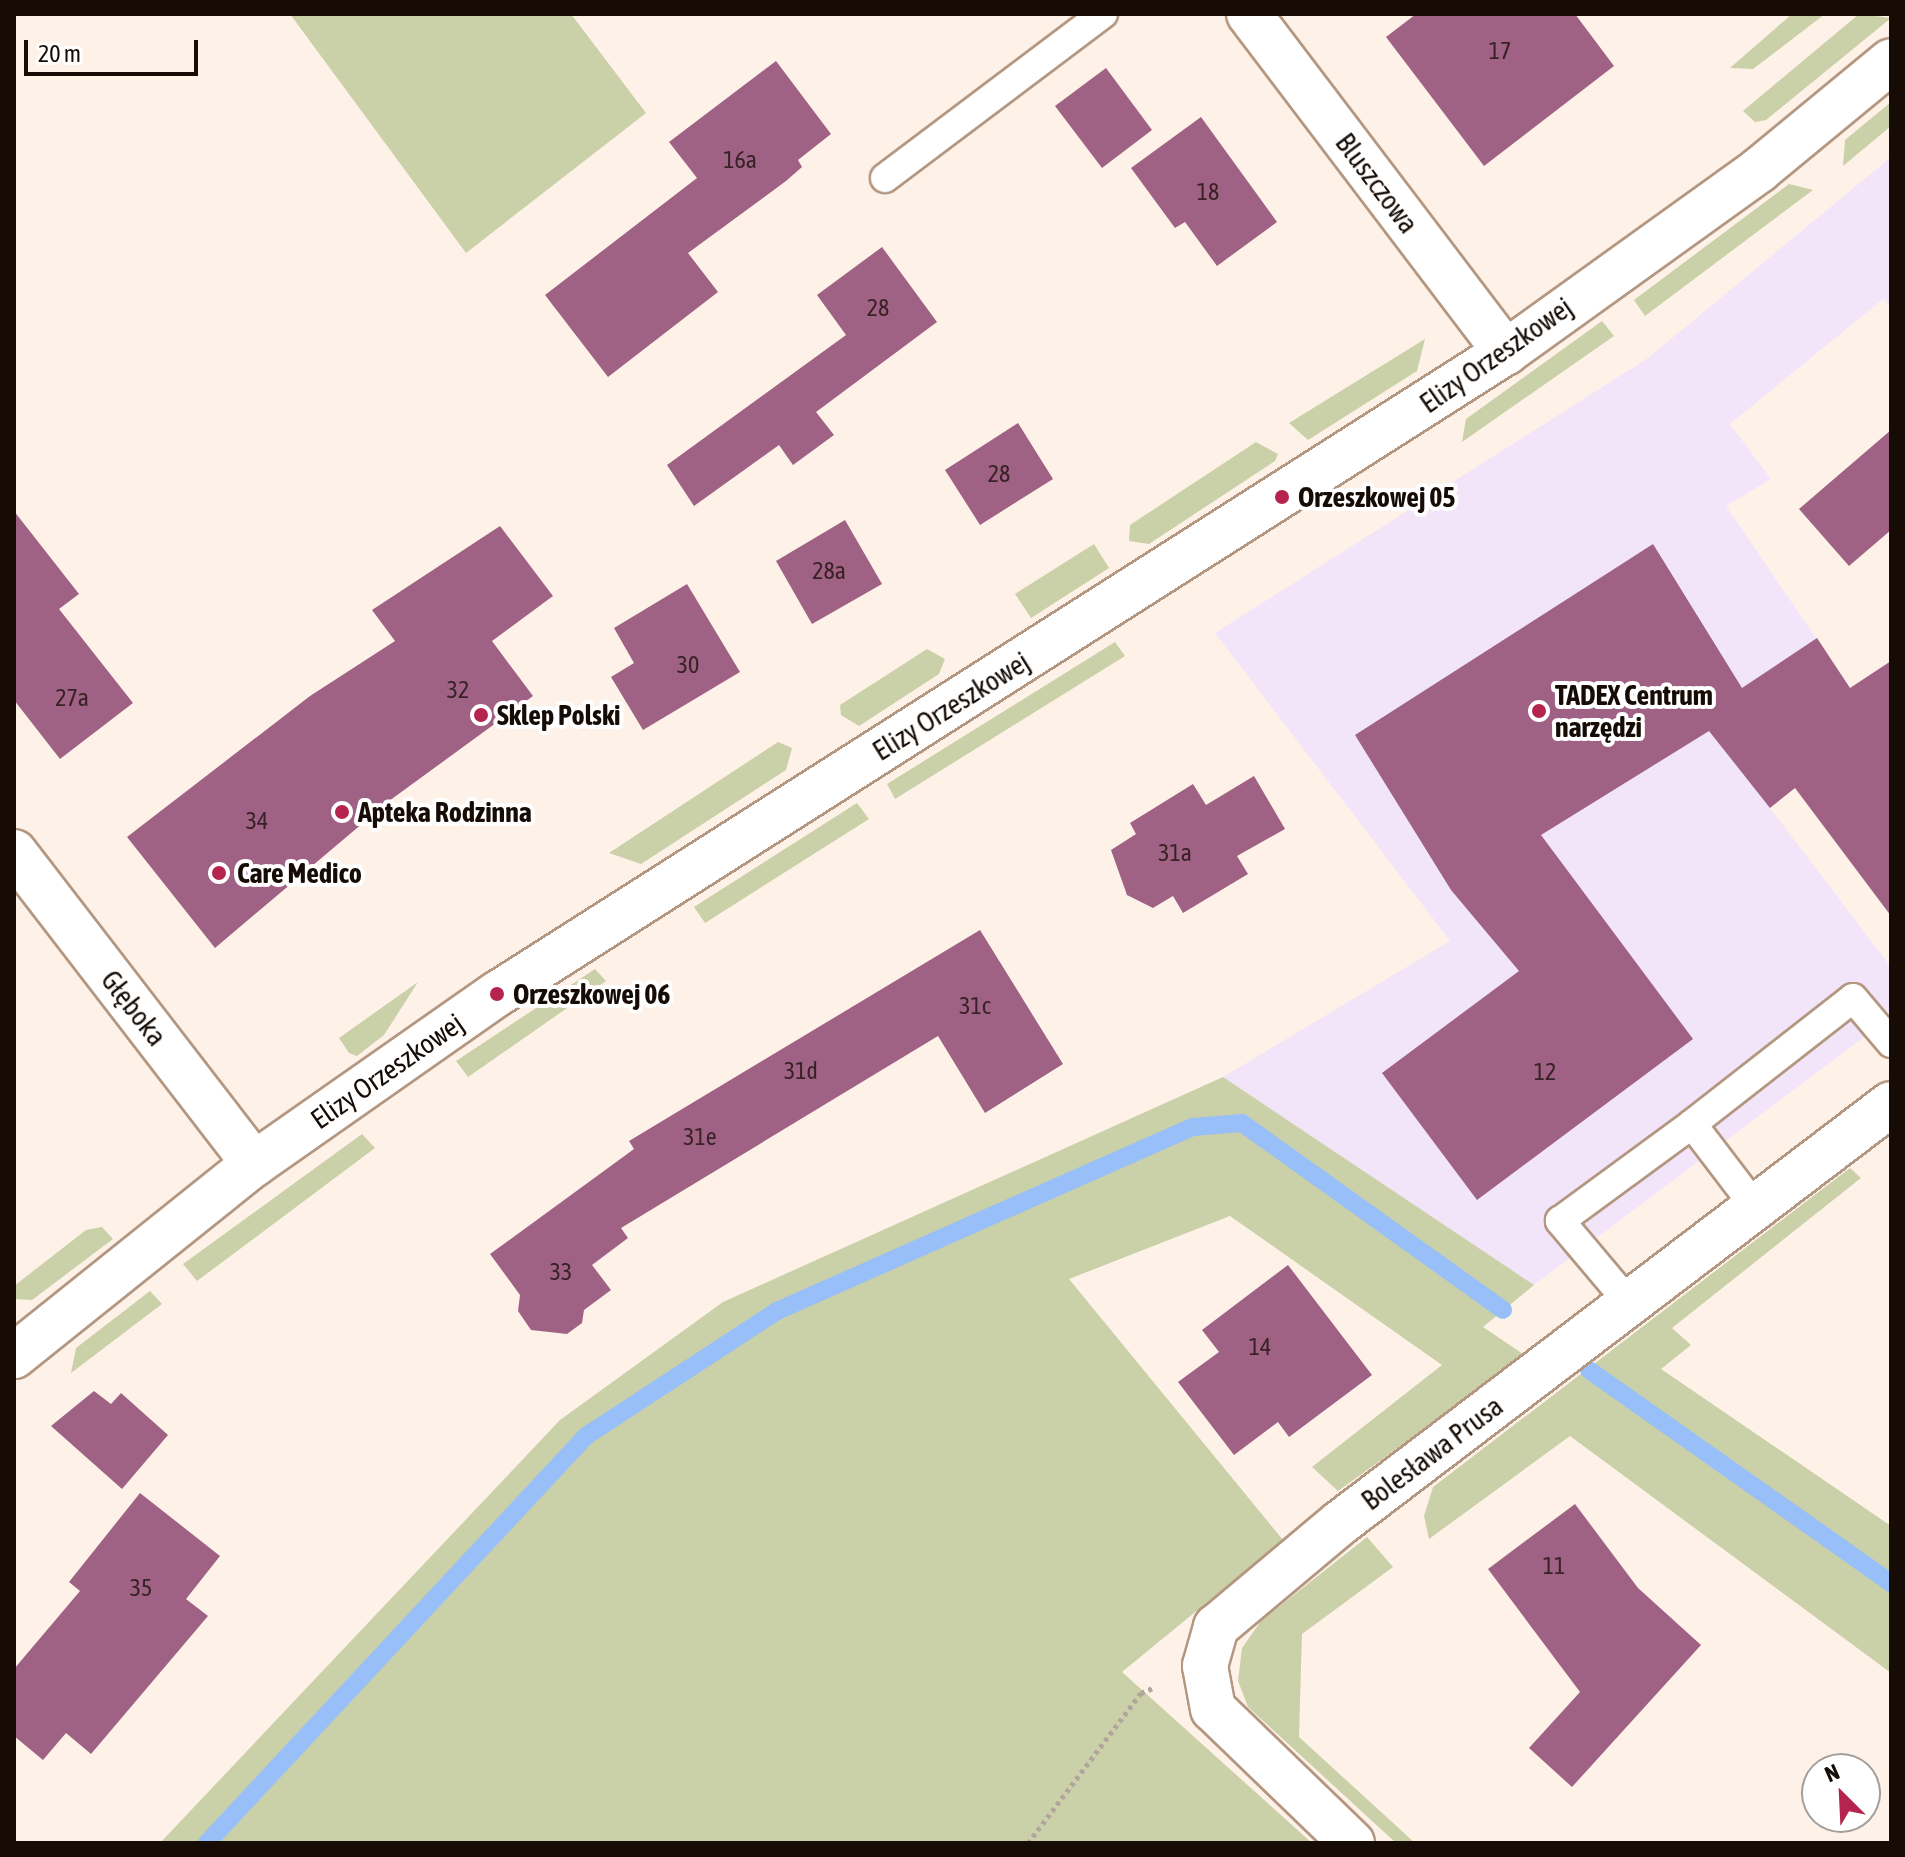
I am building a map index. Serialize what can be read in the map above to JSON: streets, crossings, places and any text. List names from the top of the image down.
{
  "streets": {
    "street": [
      "Bluszczowa",
      "Elizy Orzeszkowej",
      "Głęboka",
      "Bolesława Prusa"
    ]
  },
  "crossings": [
    ["Bluszczowa", "Elizy Orzeszkowej"],
    ["Elizy Orzeszkowej", "Głęboka"]
  ],
  "places": [
    "Orzeszkowej 05",
    "TADEX Centrum narzędzi",
    "Sklep Polski",
    "Apteka Rodzinna",
    "Care Medico",
    "Orzeszkowej 06"
  ],
  "house_numbers": [
    "17",
    "16a",
    "18",
    "28",
    "28",
    "28a",
    "30",
    "32",
    "27a",
    "34",
    "31a",
    "31c",
    "31d",
    "12",
    "31e",
    "33",
    "14",
    "11",
    "35"
  ],
  "scale_bar": "20 m",
  "north": "top left"
}
